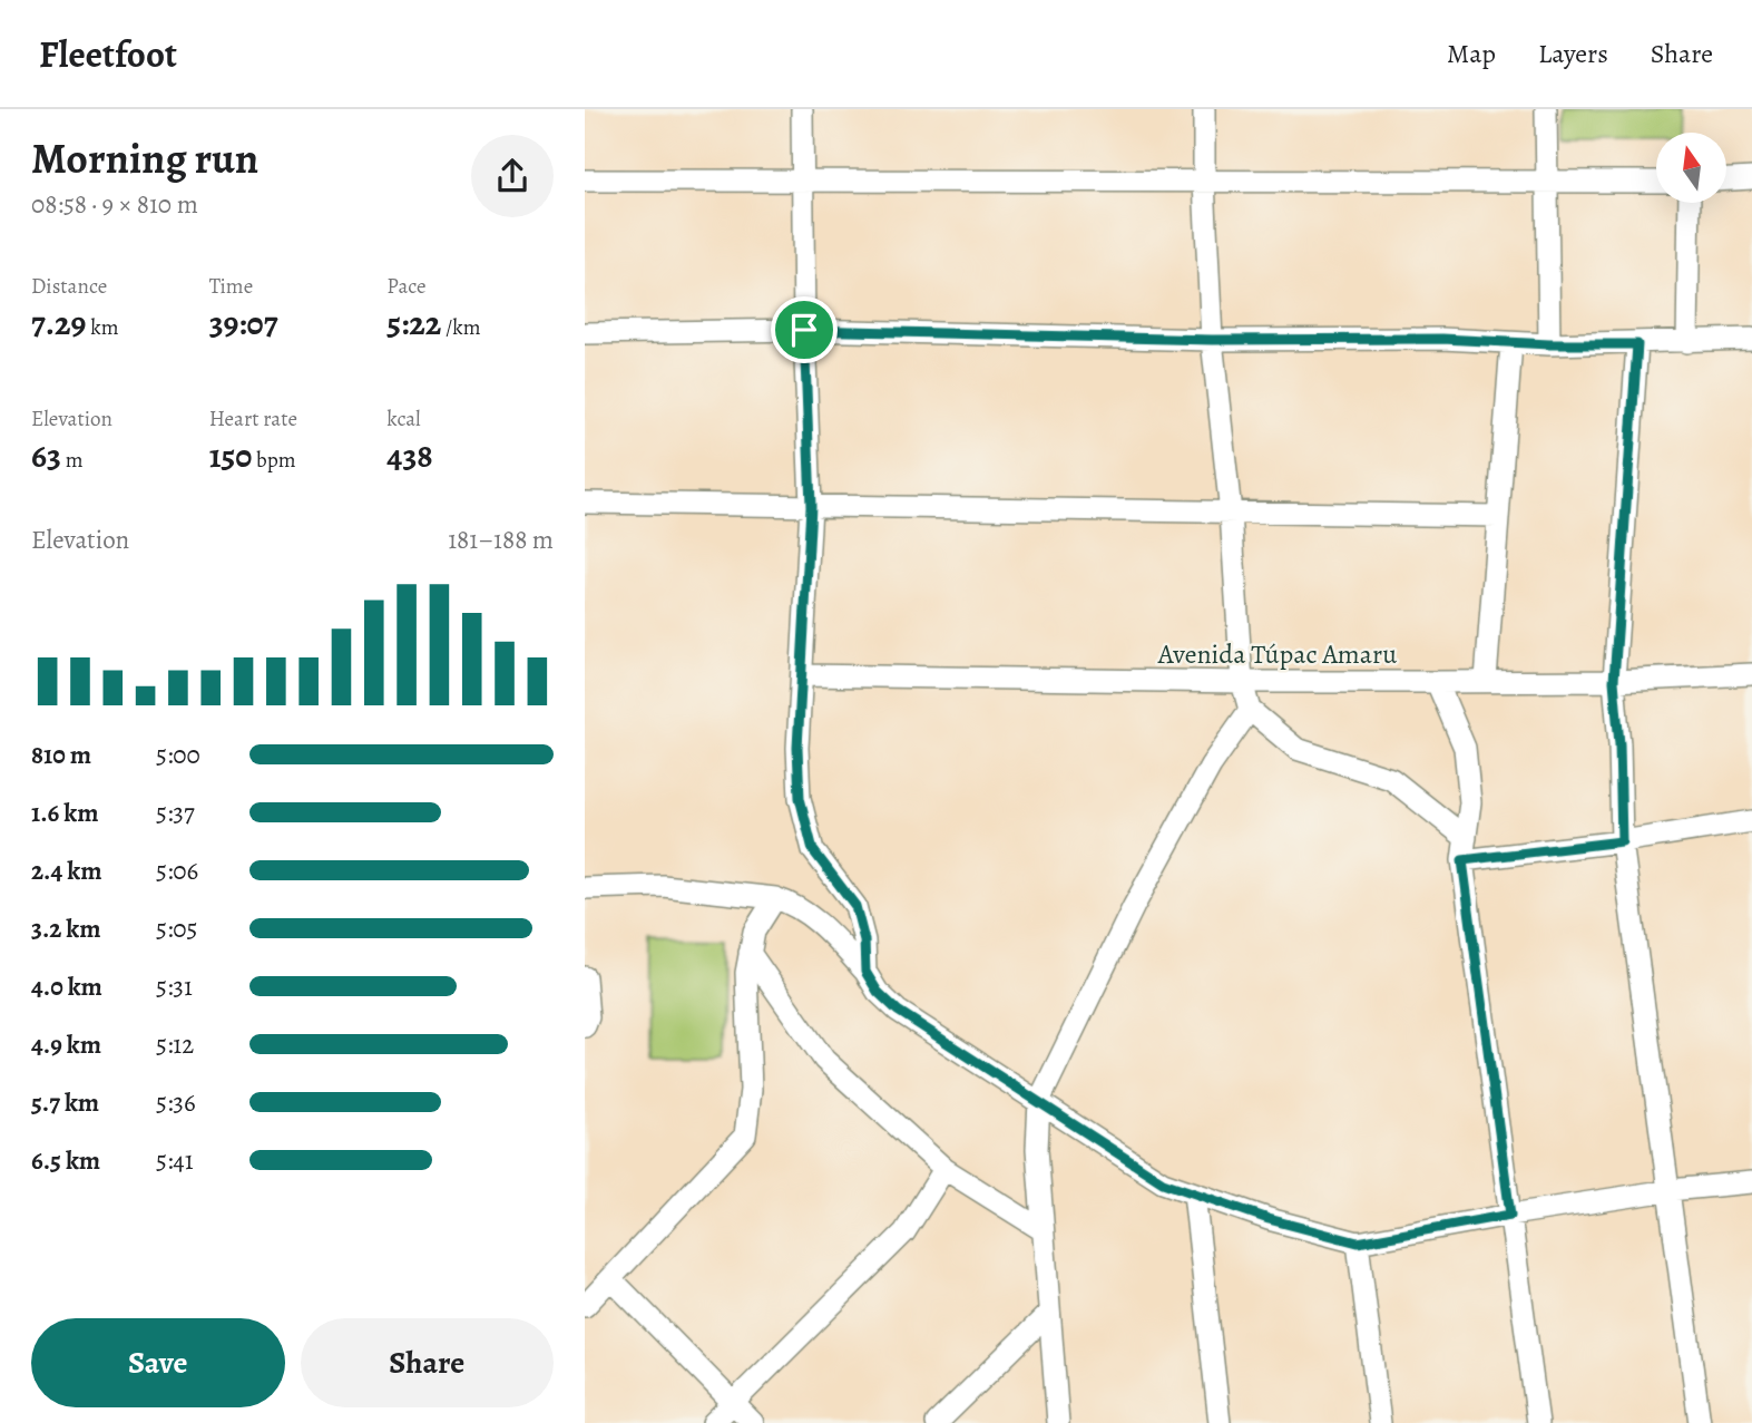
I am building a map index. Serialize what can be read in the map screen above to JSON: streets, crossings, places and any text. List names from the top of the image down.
{
  "streets": {
    "street": ["Avenida Túpac Amaru"]
  },
  "north": "top",
  "page": {
    "header": "Fleetfoot",
    "nav": ["Map", "Layers", "Share"],
    "heading": ["Morning run", "08:58 · 9 × 810 m"],
    "stats": [
      ["Distance", "7.29 km"],
      ["Time", "39:07"],
      ["Pace", "5:22 /km"],
      ["Elevation", "63 m"],
      ["Heart rate", "150 bpm"],
      ["kcal", "438"]
    ],
    "chart": ["Elevation", "181–188 m"],
    "list": [
      {
        "name": "810 m",
        "note": "5:00"
      },
      {
        "name": "1.6 km",
        "note": "5:37"
      },
      {
        "name": "2.4 km",
        "note": "5:06"
      },
      {
        "name": "3.2 km",
        "note": "5:05"
      },
      {
        "name": "4.0 km",
        "note": "5:31"
      },
      {
        "name": "4.9 km",
        "note": "5:12"
      },
      {
        "name": "5.7 km",
        "note": "5:36"
      },
      {
        "name": "6.5 km",
        "note": "5:41"
      }
    ],
    "buttons": ["Save", "Share"]
  }
}
